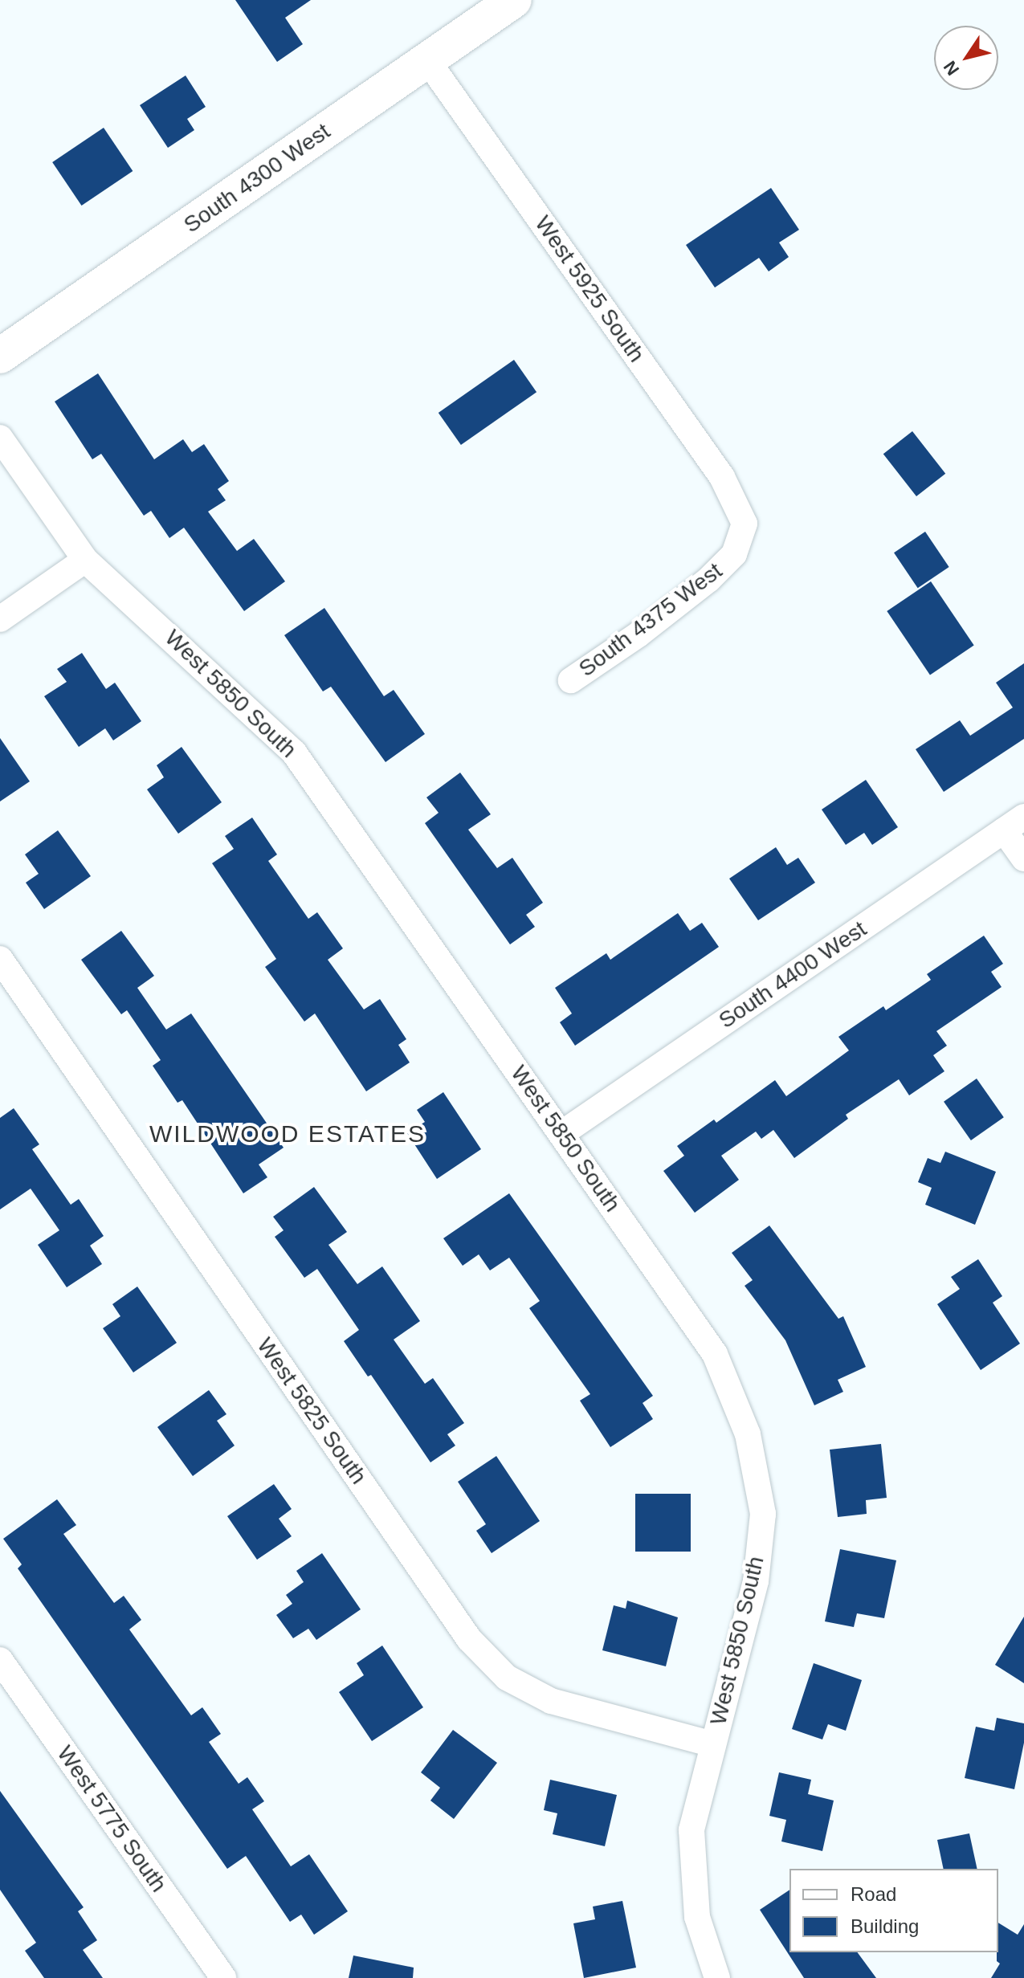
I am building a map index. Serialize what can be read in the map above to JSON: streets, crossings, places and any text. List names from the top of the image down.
{
  "streets": {
    "main road": ["South 4300 West"],
    "street": [
      "West 5925 South",
      "South 4375 West",
      "West 5850 South",
      "South 4400 West",
      "West 5825 South",
      "West 5775 South"
    ]
  },
  "crossings": [
    ["South 4300 West", "West 5925 South"],
    ["West 5925 South", "South 4375 West"],
    ["West 5850 South", "South 4400 West"],
    ["West 5850 South", "West 5825 South"]
  ],
  "districts": ["WILDWOOD ESTATES"],
  "legend": ["Road", "Building"],
  "north": "bottom left"
}
